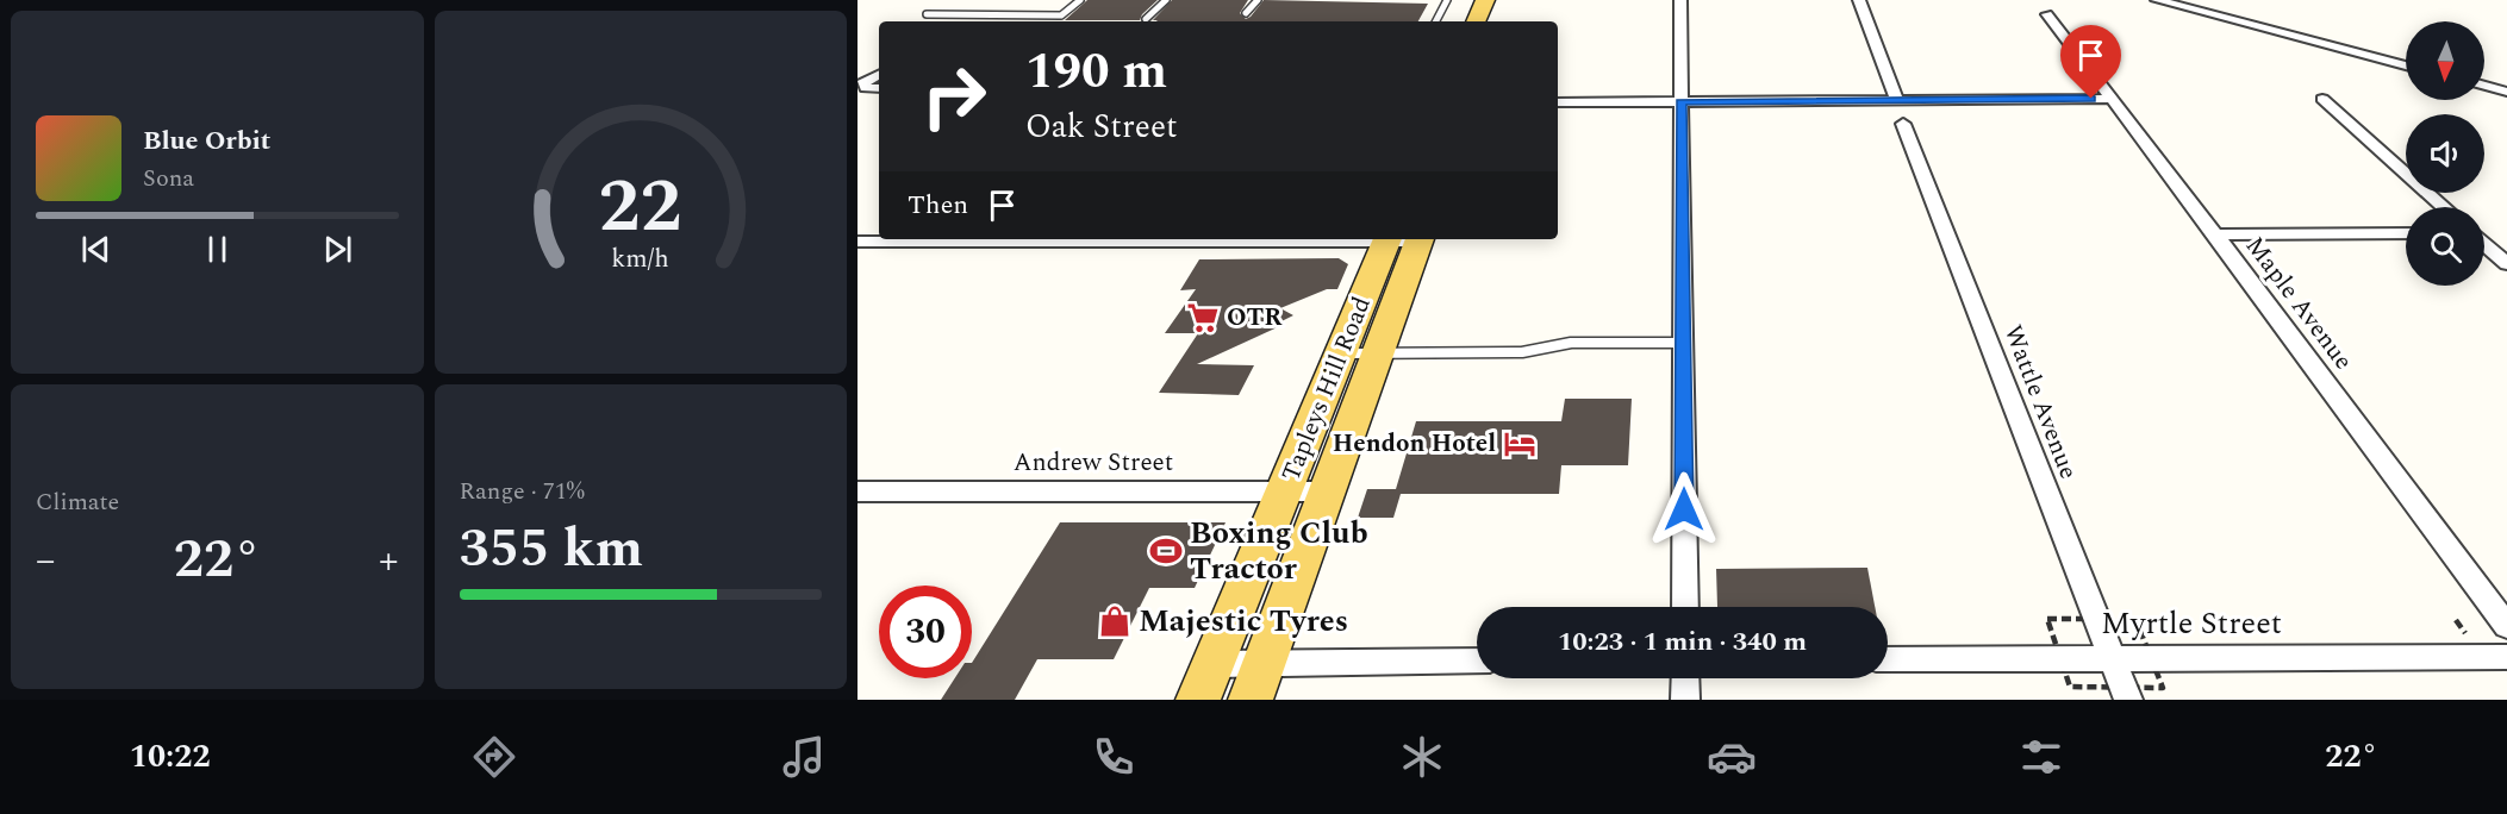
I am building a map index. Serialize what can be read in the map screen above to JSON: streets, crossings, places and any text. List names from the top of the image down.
{
  "streets": {
    "main road": ["Tapleys Hill Road"],
    "street": [
      "Maple Avenue",
      "Wattle Avenue",
      "Andrew Street",
      "Myrtle Street"
    ]
  },
  "crossings": [
    ["Tapleys Hill Road", "Andrew Street"],
    ["Wattle Avenue", "Myrtle Street"]
  ],
  "places": {
    "supermarket": ["OTR"],
    "hotel": ["Hendon Hotel"],
    "sports": ["Boxing Club Tractor"],
    "shop": ["Majestic Tyres"]
  },
  "north": "bottom",
  "page": {
    "turn": ["190 m", "Oak Street"],
    "song": ["Blue Orbit", "Sona"],
    "then": "Then",
    "tile": [
      "Climate",
      ["Range · 71%", "355 km"]
    ],
    "heat": ["−", "22°", "+"],
    "limit": "30",
    "trip": "10:23 · 1 min · 340 m",
    "tabs": ["10:22", "22°"],
    "gauge": ["22", "km/h"]
  }
}
